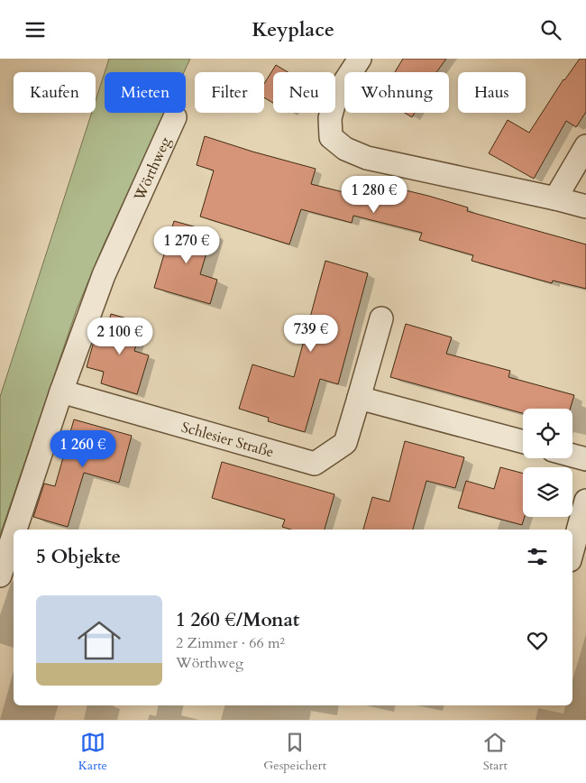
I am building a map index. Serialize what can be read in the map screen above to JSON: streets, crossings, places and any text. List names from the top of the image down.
{
  "streets": {
    "street": ["Wörthweg", "Schlesier Straße"]
  },
  "crossings": [
    ["Wörthweg", "Schlesier Straße"]
  ],
  "page": {
    "header": "Keyplace",
    "chip": [
      "Kaufen",
      "Mieten",
      "Filter",
      "Neu",
      "Wohnung",
      "Haus"
    ],
    "price": [
      "1 280 €",
      "1 270 €",
      "739 €",
      "2 100 €",
      "1 260 €"
    ],
    "heading": "5 Objekte",
    "list": [
      {
        "name": "1 260 €/Monat",
        "note": "2 Zimmer · 66 m² · Wörthweg"
      }
    ],
    "tabs": ["Karte", "Gespeichert", "Start"]
  }
}
